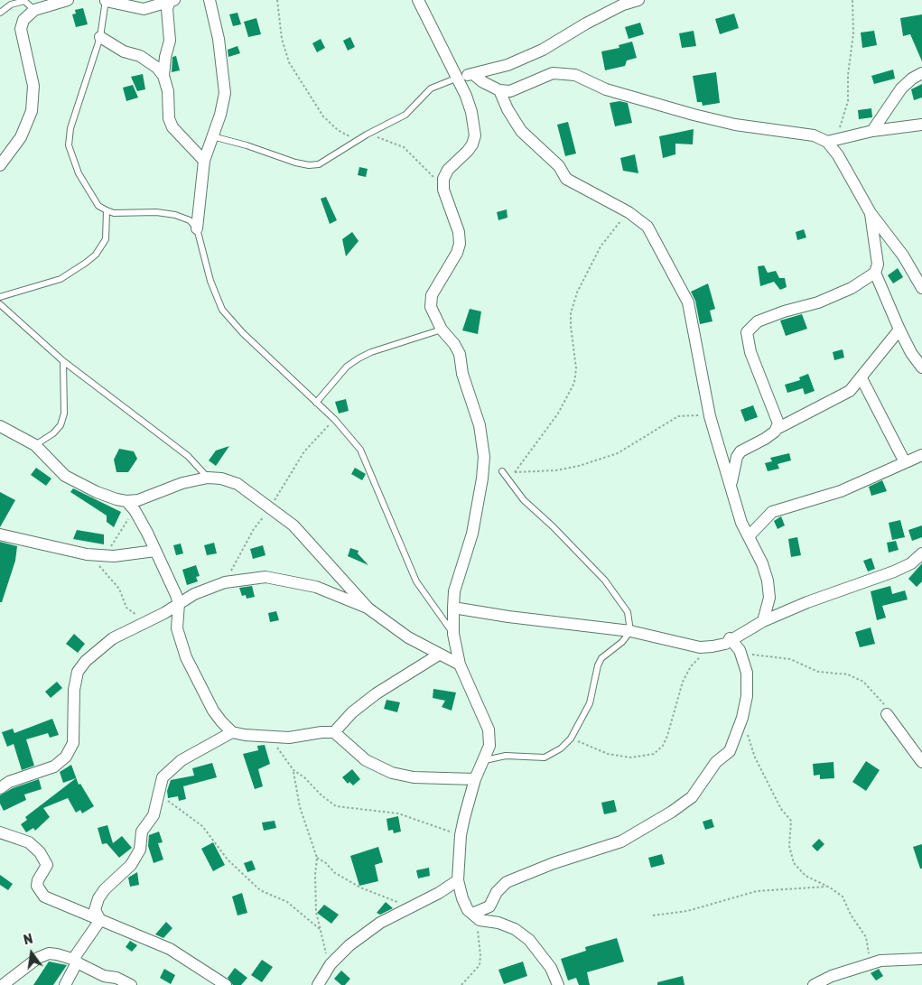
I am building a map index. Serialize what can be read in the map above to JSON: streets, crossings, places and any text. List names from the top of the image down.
{
  "north": "top"
}
